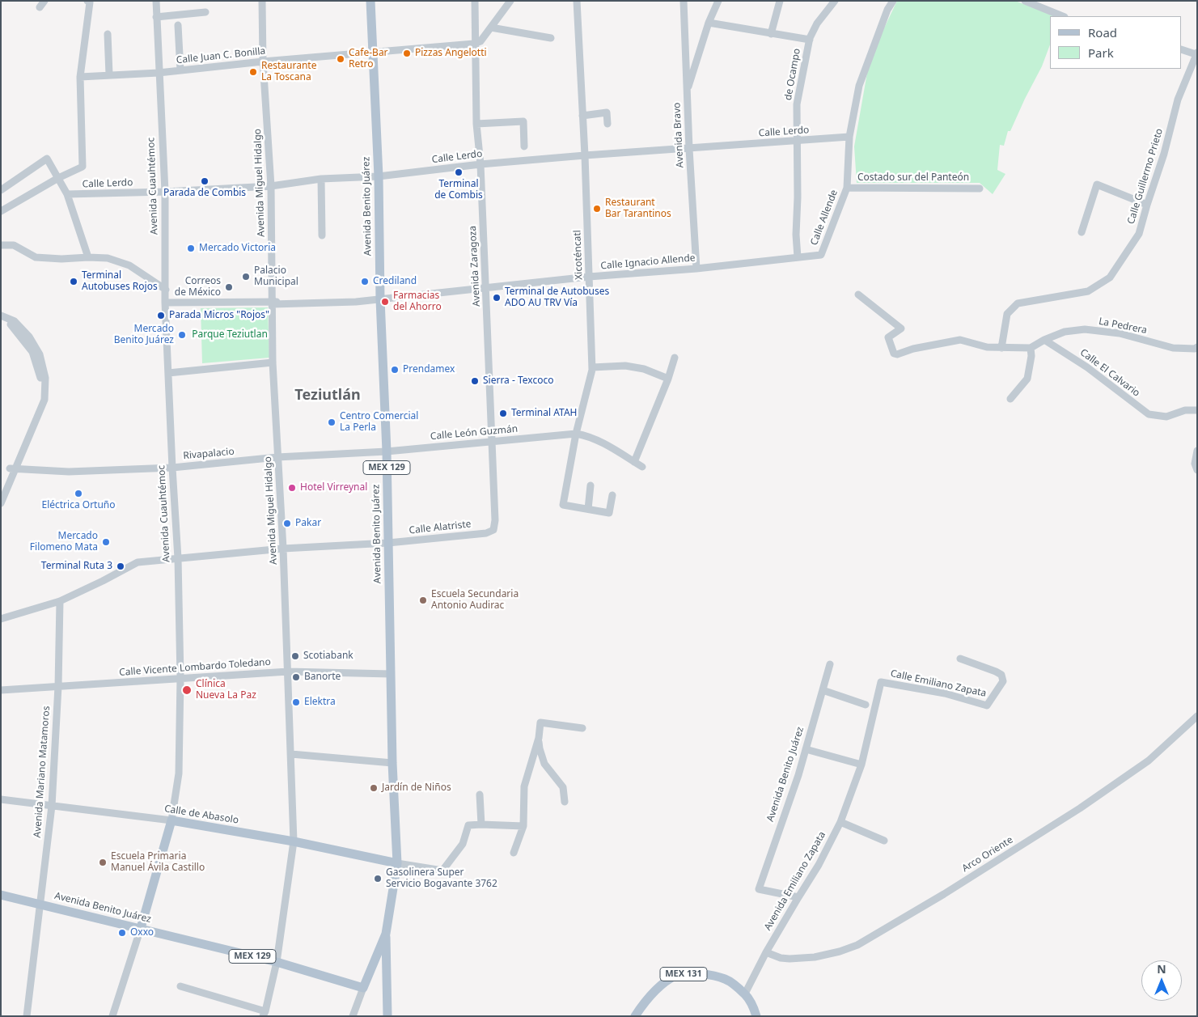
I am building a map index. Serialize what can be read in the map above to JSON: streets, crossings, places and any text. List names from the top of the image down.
{
  "streets": {
    "main road": [
      "Avenida Cuauhtémoc",
      "Avenida Benito Juárez",
      "MEX 129",
      "Calle de Abasolo",
      "MEX 131"
    ],
    "street": [
      "Calle Juan C. Bonilla",
      "de Ocampo",
      "Calle Lerdo",
      "Avenida Bravo",
      "Calle Guillermo Prieto",
      "Costado sur del Panteón",
      "Avenida Miguel Hidalgo",
      "Calle Allende",
      "Xicoténcatl",
      "Calle Ignacio Allende",
      "Avenida Zaragoza",
      "La Pedrera",
      "Calle El Calvario",
      "Calle León Guzmán",
      "Rivapalacio",
      "Calle Alatriste",
      "Calle Vicente Lombardo Toledano",
      "Calle Emiliano Zapata",
      "Avenida Mariano Matamoros",
      "Arco Oriente",
      "Avenida Emiliano Zapata"
    ]
  },
  "crossings": [
    ["Calle Juan C. Bonilla", "Avenida Miguel Hidalgo"],
    ["Calle Juan C. Bonilla", "Avenida Cuauhtémoc"],
    ["Calle Juan C. Bonilla", "Avenida Benito Juárez"],
    ["Calle Juan C. Bonilla", "Avenida Zaragoza"],
    ["de Ocampo", "Calle Lerdo"],
    ["de Ocampo", "Calle Ignacio Allende"],
    ["Calle Lerdo", "Avenida Bravo"],
    ["Calle Lerdo", "Avenida Miguel Hidalgo"],
    ["Calle Lerdo", "Avenida Cuauhtémoc"],
    ["Calle Lerdo", "Avenida Benito Juárez"],
    ["Calle Lerdo", "Calle Allende"],
    ["Calle Lerdo", "Xicoténcatl"],
    ["Calle Lerdo", "Avenida Zaragoza"],
    ["Avenida Bravo", "Calle Ignacio Allende"],
    ["Costado sur del Panteón", "Calle Allende"],
    ["Avenida Miguel Hidalgo", "Avenida Benito Juárez"],
    ["Avenida Miguel Hidalgo", "Calle Ignacio Allende"],
    ["Avenida Miguel Hidalgo", "Calle León Guzmán"],
    ["Avenida Miguel Hidalgo", "Rivapalacio"],
    ["Avenida Miguel Hidalgo", "Calle Alatriste"],
    ["Avenida Miguel Hidalgo", "Calle Vicente Lombardo Toledano"],
    ["Avenida Miguel Hidalgo", "Calle de Abasolo"],
    ["Avenida Cuauhtémoc", "Avenida Benito Juárez"],
    ["Avenida Cuauhtémoc", "Rivapalacio"],
    ["Avenida Cuauhtémoc", "Calle Alatriste"],
    ["Avenida Cuauhtémoc", "Calle Vicente Lombardo Toledano"],
    ["Avenida Cuauhtémoc", "Calle de Abasolo"],
    ["Avenida Benito Juárez", "Calle Ignacio Allende"],
    ["Avenida Benito Juárez", "Calle León Guzmán"],
    ["Avenida Benito Juárez", "Calle Alatriste"],
    ["Avenida Benito Juárez", "Calle Vicente Lombardo Toledano"],
    ["Avenida Benito Juárez", "Avenida Mariano Matamoros"],
    ["Avenida Benito Juárez", "Calle de Abasolo"],
    ["Avenida Benito Juárez", "Avenida Emiliano Zapata"],
    ["Calle Allende", "Calle Ignacio Allende"],
    ["Xicoténcatl", "Calle Ignacio Allende"],
    ["Xicoténcatl", "Calle León Guzmán"],
    ["Calle Ignacio Allende", "Avenida Zaragoza"],
    ["Avenida Zaragoza", "Calle León Guzmán"],
    ["Avenida Zaragoza", "Calle Alatriste"],
    ["La Pedrera", "Calle El Calvario"],
    ["Calle León Guzmán", "Rivapalacio"],
    ["Calle Alatriste", "Avenida Mariano Matamoros"],
    ["Calle Vicente Lombardo Toledano", "Avenida Mariano Matamoros"],
    ["Calle Emiliano Zapata", "Avenida Emiliano Zapata"],
    ["Avenida Mariano Matamoros", "Calle de Abasolo"],
    ["Arco Oriente", "Avenida Emiliano Zapata"],
    ["Avenida Emiliano Zapata", "MEX 131"]
  ],
  "districts": ["Teziutlán"],
  "parks": ["Parque Teziutlan"],
  "places": [
    "Pizzas Angelotti",
    "Cafe-Bar Retro",
    "Restaurante La Toscana",
    "Terminal de Combis",
    "Parada de Combis",
    "Restaurant Bar Tarantinos",
    "Mercado Victoria",
    "Palacio Municipal",
    "Terminal Autobuses Rojos",
    "Crediland",
    "Correos de México",
    "Terminal de Autobuses ADO AU TRV Vía",
    "Farmacias del Ahorro",
    "Parada Micros \"Rojos\"",
    "Mercado Benito Juárez",
    "Prendamex",
    "Sierra - Texcoco",
    "Terminal ATAH",
    "Centro Comercial La Perla",
    "Hotel Virreynal",
    "Eléctrica Ortuño",
    "Pakar",
    "Mercado Filomeno Mata",
    "Terminal Ruta 3",
    "Escuela Secundaria Antonio Audirac",
    "Scotiabank",
    "Banorte",
    "Clínica Nueva La Paz",
    "Elektra",
    "Jardín de Niños",
    "Escuela Primaria Manuel Ávila Castillo",
    "Gasolinera Super Servicio Bogavante 3762",
    "Oxxo"
  ],
  "legend": ["Road", "Park"],
  "north": "top"
}
